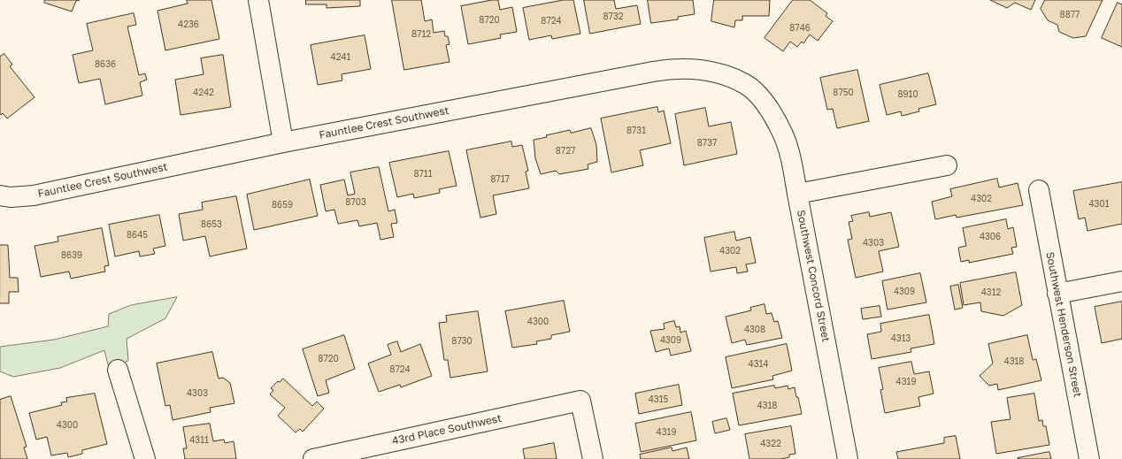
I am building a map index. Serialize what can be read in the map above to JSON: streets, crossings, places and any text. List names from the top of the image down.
{
  "streets": {
    "street": [
      "Fauntlee Crest Southwest",
      "Southwest Concord Street",
      "Southwest Henderson Street",
      "43rd Place Southwest"
    ]
  },
  "crossings": [
    ["Fauntlee Crest Southwest", "Southwest Concord Street"]
  ],
  "house_numbers": [
    "8877",
    "8732",
    "8720",
    "8724",
    "4236",
    "8746",
    "8712",
    "4241",
    "8636",
    "4242",
    "8750",
    "8910",
    "8731",
    "8737",
    "8727",
    "8711",
    "8717",
    "4302",
    "8703",
    "4301",
    "8659",
    "8653",
    "8645",
    "4306",
    "4303",
    "4302",
    "8639",
    "4309",
    "4312",
    "4300",
    "4308",
    "4313",
    "4309",
    "8730",
    "8720",
    "4318",
    "4314",
    "8724",
    "4319",
    "4303",
    "4315",
    "4318",
    "4300",
    "4319",
    "4311",
    "4322"
  ]
}
